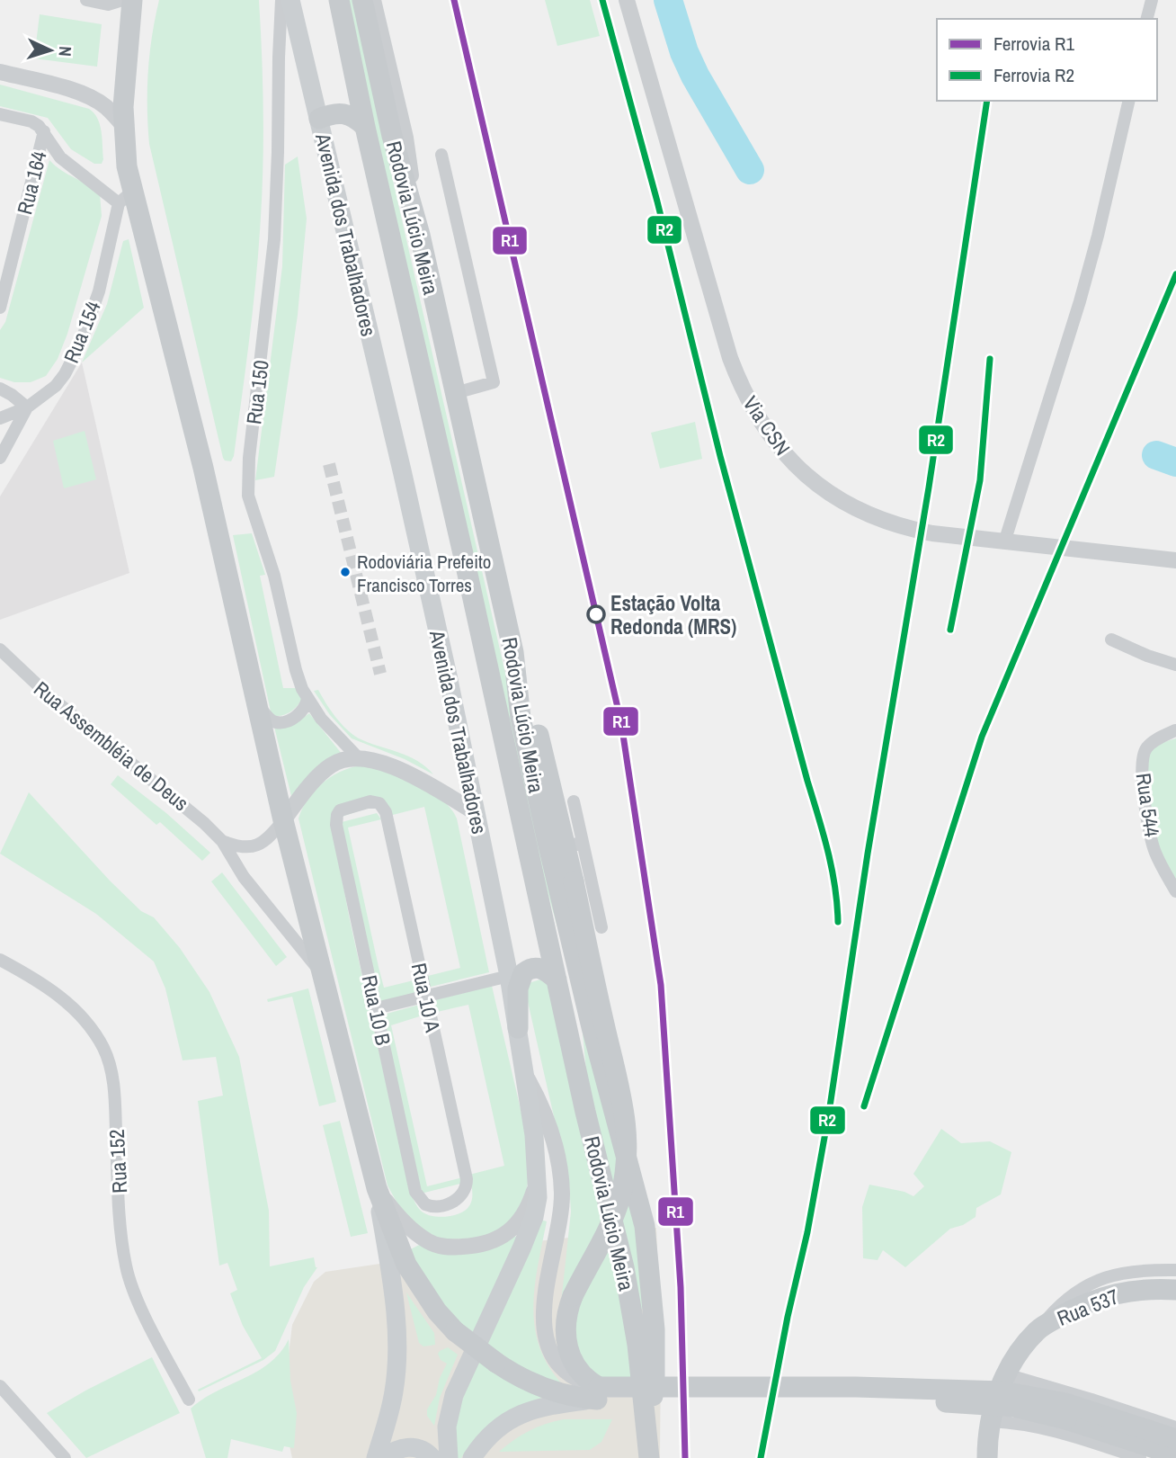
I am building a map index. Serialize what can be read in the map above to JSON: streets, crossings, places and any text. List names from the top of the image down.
{
  "streets": {
    "main road": ["Rodovia Lúcio Meira", "Avenida dos Trabalhadores", "Rua 537"],
    "street": [
      "Rua 164",
      "Rua 154",
      "Rua 150",
      "Via CSN",
      "Rua Assembléia de Deus",
      "Rua 544",
      "Rua 10 A",
      "Rua 10 B",
      "Rua 152"
    ]
  },
  "crossings": [
    ["Rua 10 A", "Rua 10 B"]
  ],
  "places": ["Rodoviária Prefeito Francisco Torres", "Estação Volta Redonda (MRS)"],
  "lines": ["rail line R1", "rail line R2"],
  "legend": ["Ferrovia R1", "Ferrovia R2"],
  "north": "right"
}
